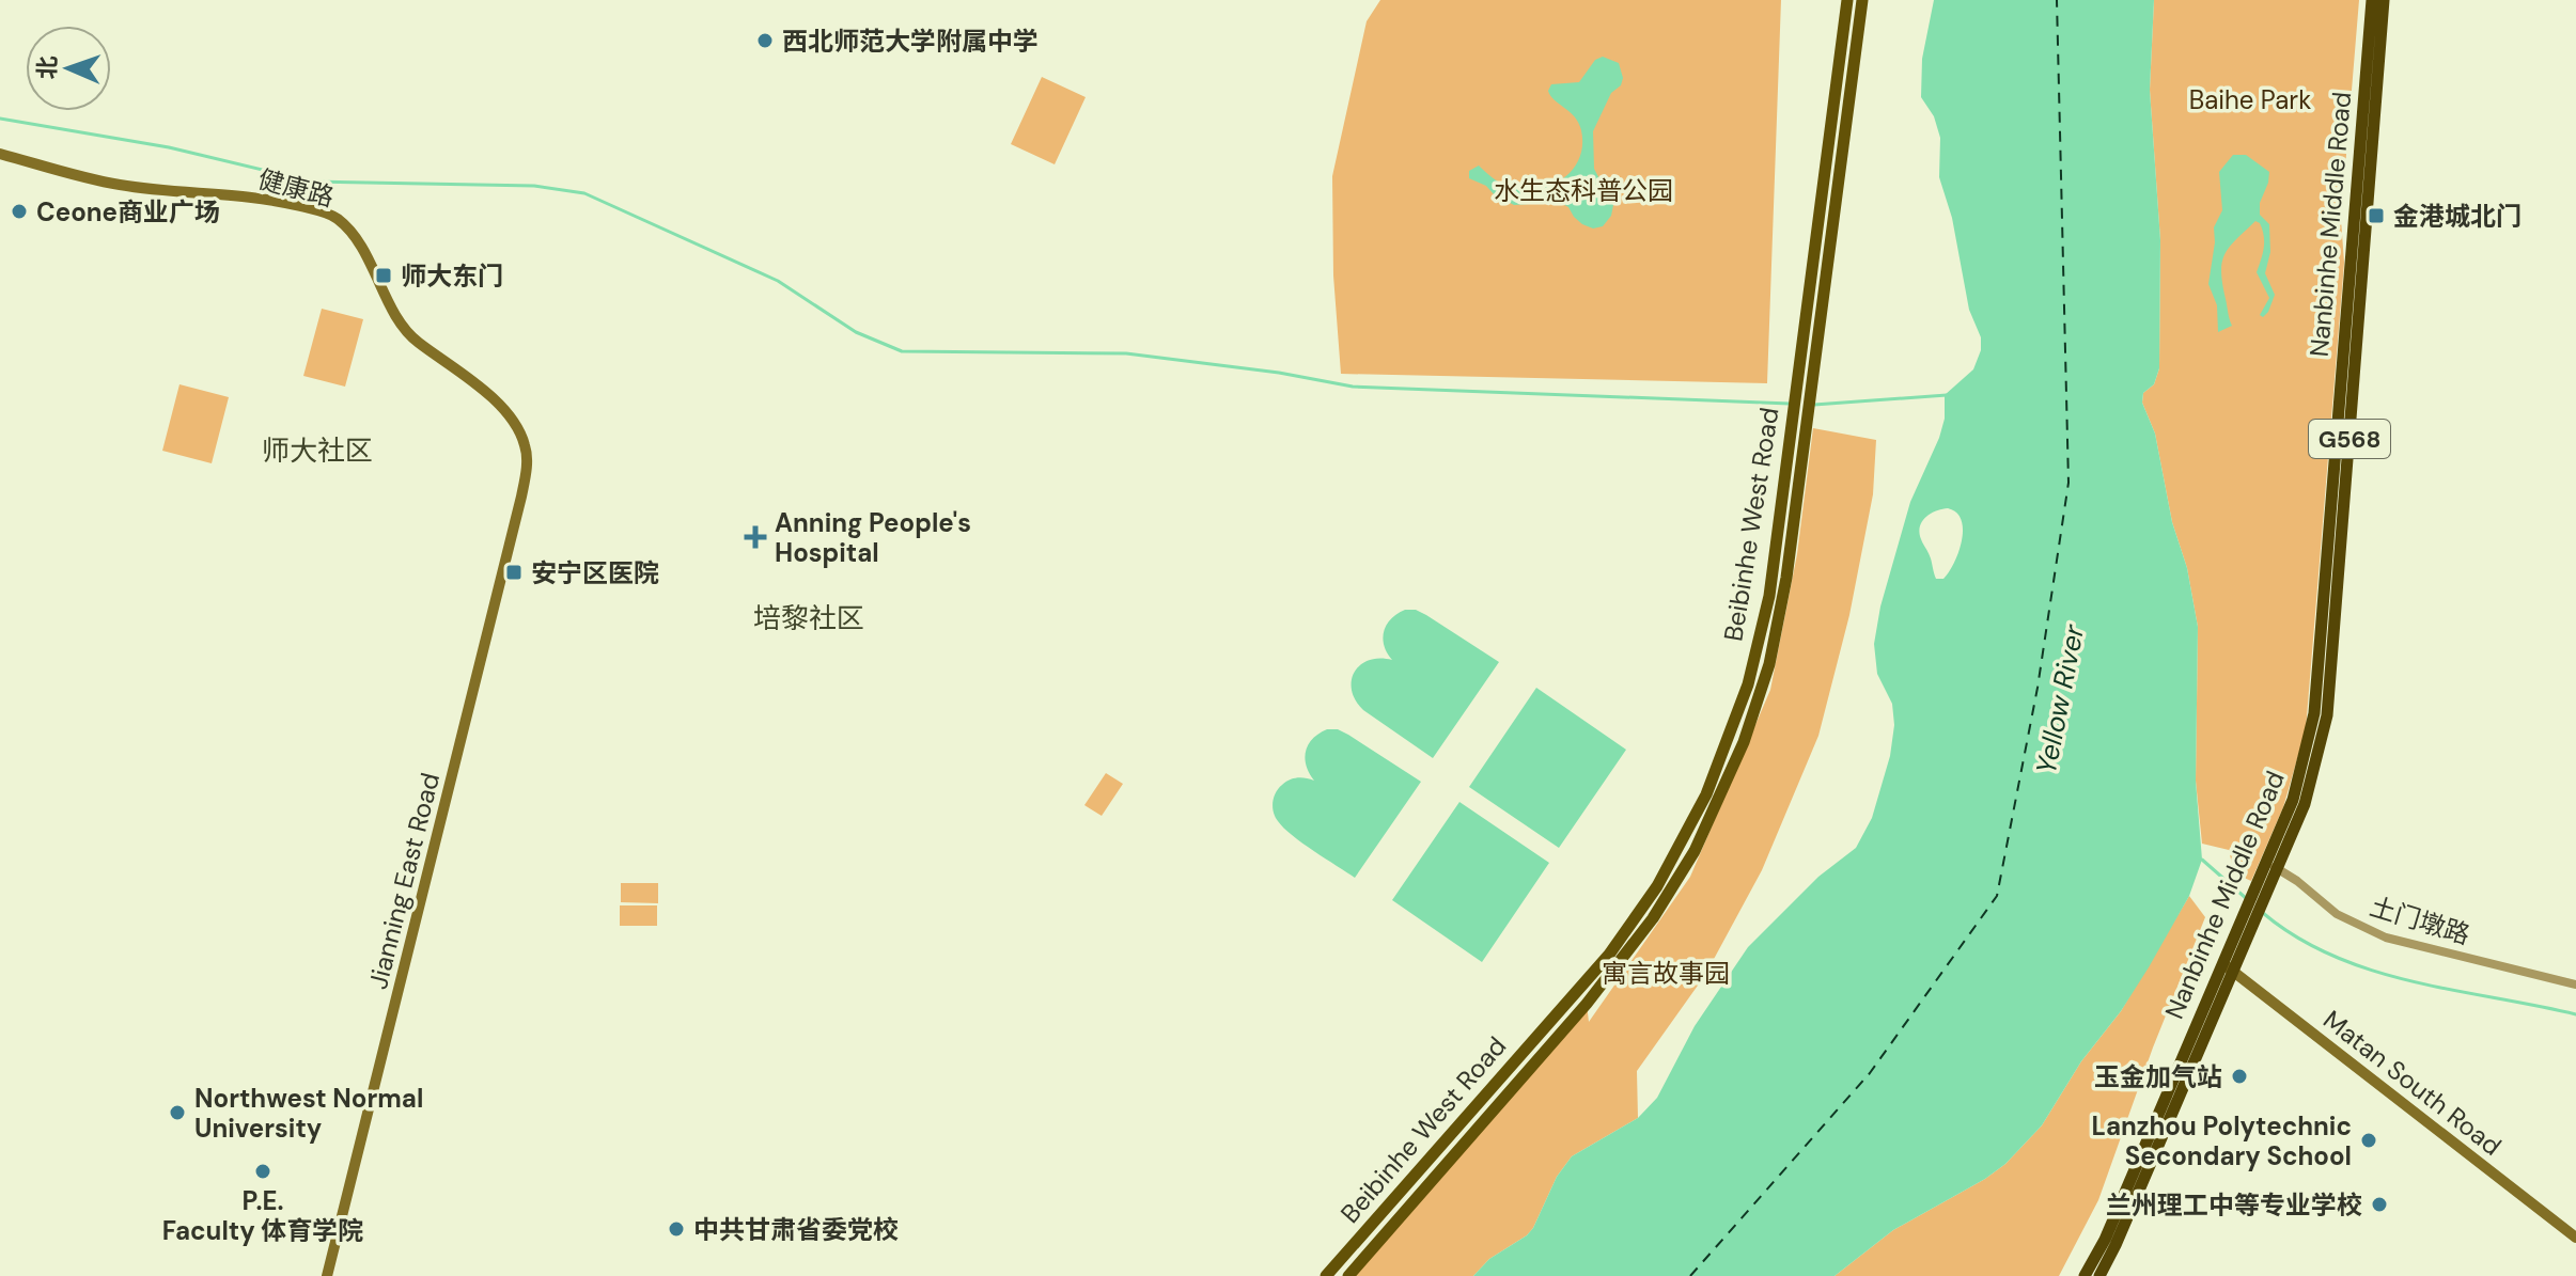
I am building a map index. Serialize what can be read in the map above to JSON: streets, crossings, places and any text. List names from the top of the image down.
{
  "streets": {
    "highway": ["Nanbinhe Middle Road", "G568"],
    "main road": [
      "健康路",
      "Beibinhe West Road",
      "Jianning East Road",
      "Matan South Road"
    ],
    "street": ["土门墩路"]
  },
  "crossings": [
    ["健康路", "Jianning East Road"],
    ["Nanbinhe Middle Road", "土门墩路"],
    ["Nanbinhe Middle Road", "Matan South Road"]
  ],
  "districts": ["师大社区", "培黎社区"],
  "water": ["Yellow River"],
  "parks": ["Baihe Park", "水生态科普公园", "寓言故事园"],
  "places": {
    "other": [
      "西北师范大学附属中学",
      "Ceone商业广场",
      "玉金加气站",
      "Northwest Normal University",
      "Lanzhou Polytechnic Secondary School",
      "P.E. Faculty 体育学院",
      "兰州理工中等专业学校",
      "中共甘肃省委党校"
    ],
    "transit": ["金港城北门", "师大东门", "安宁区医院"],
    "health": ["Anning People's Hospital"]
  },
  "north": "left"
}
